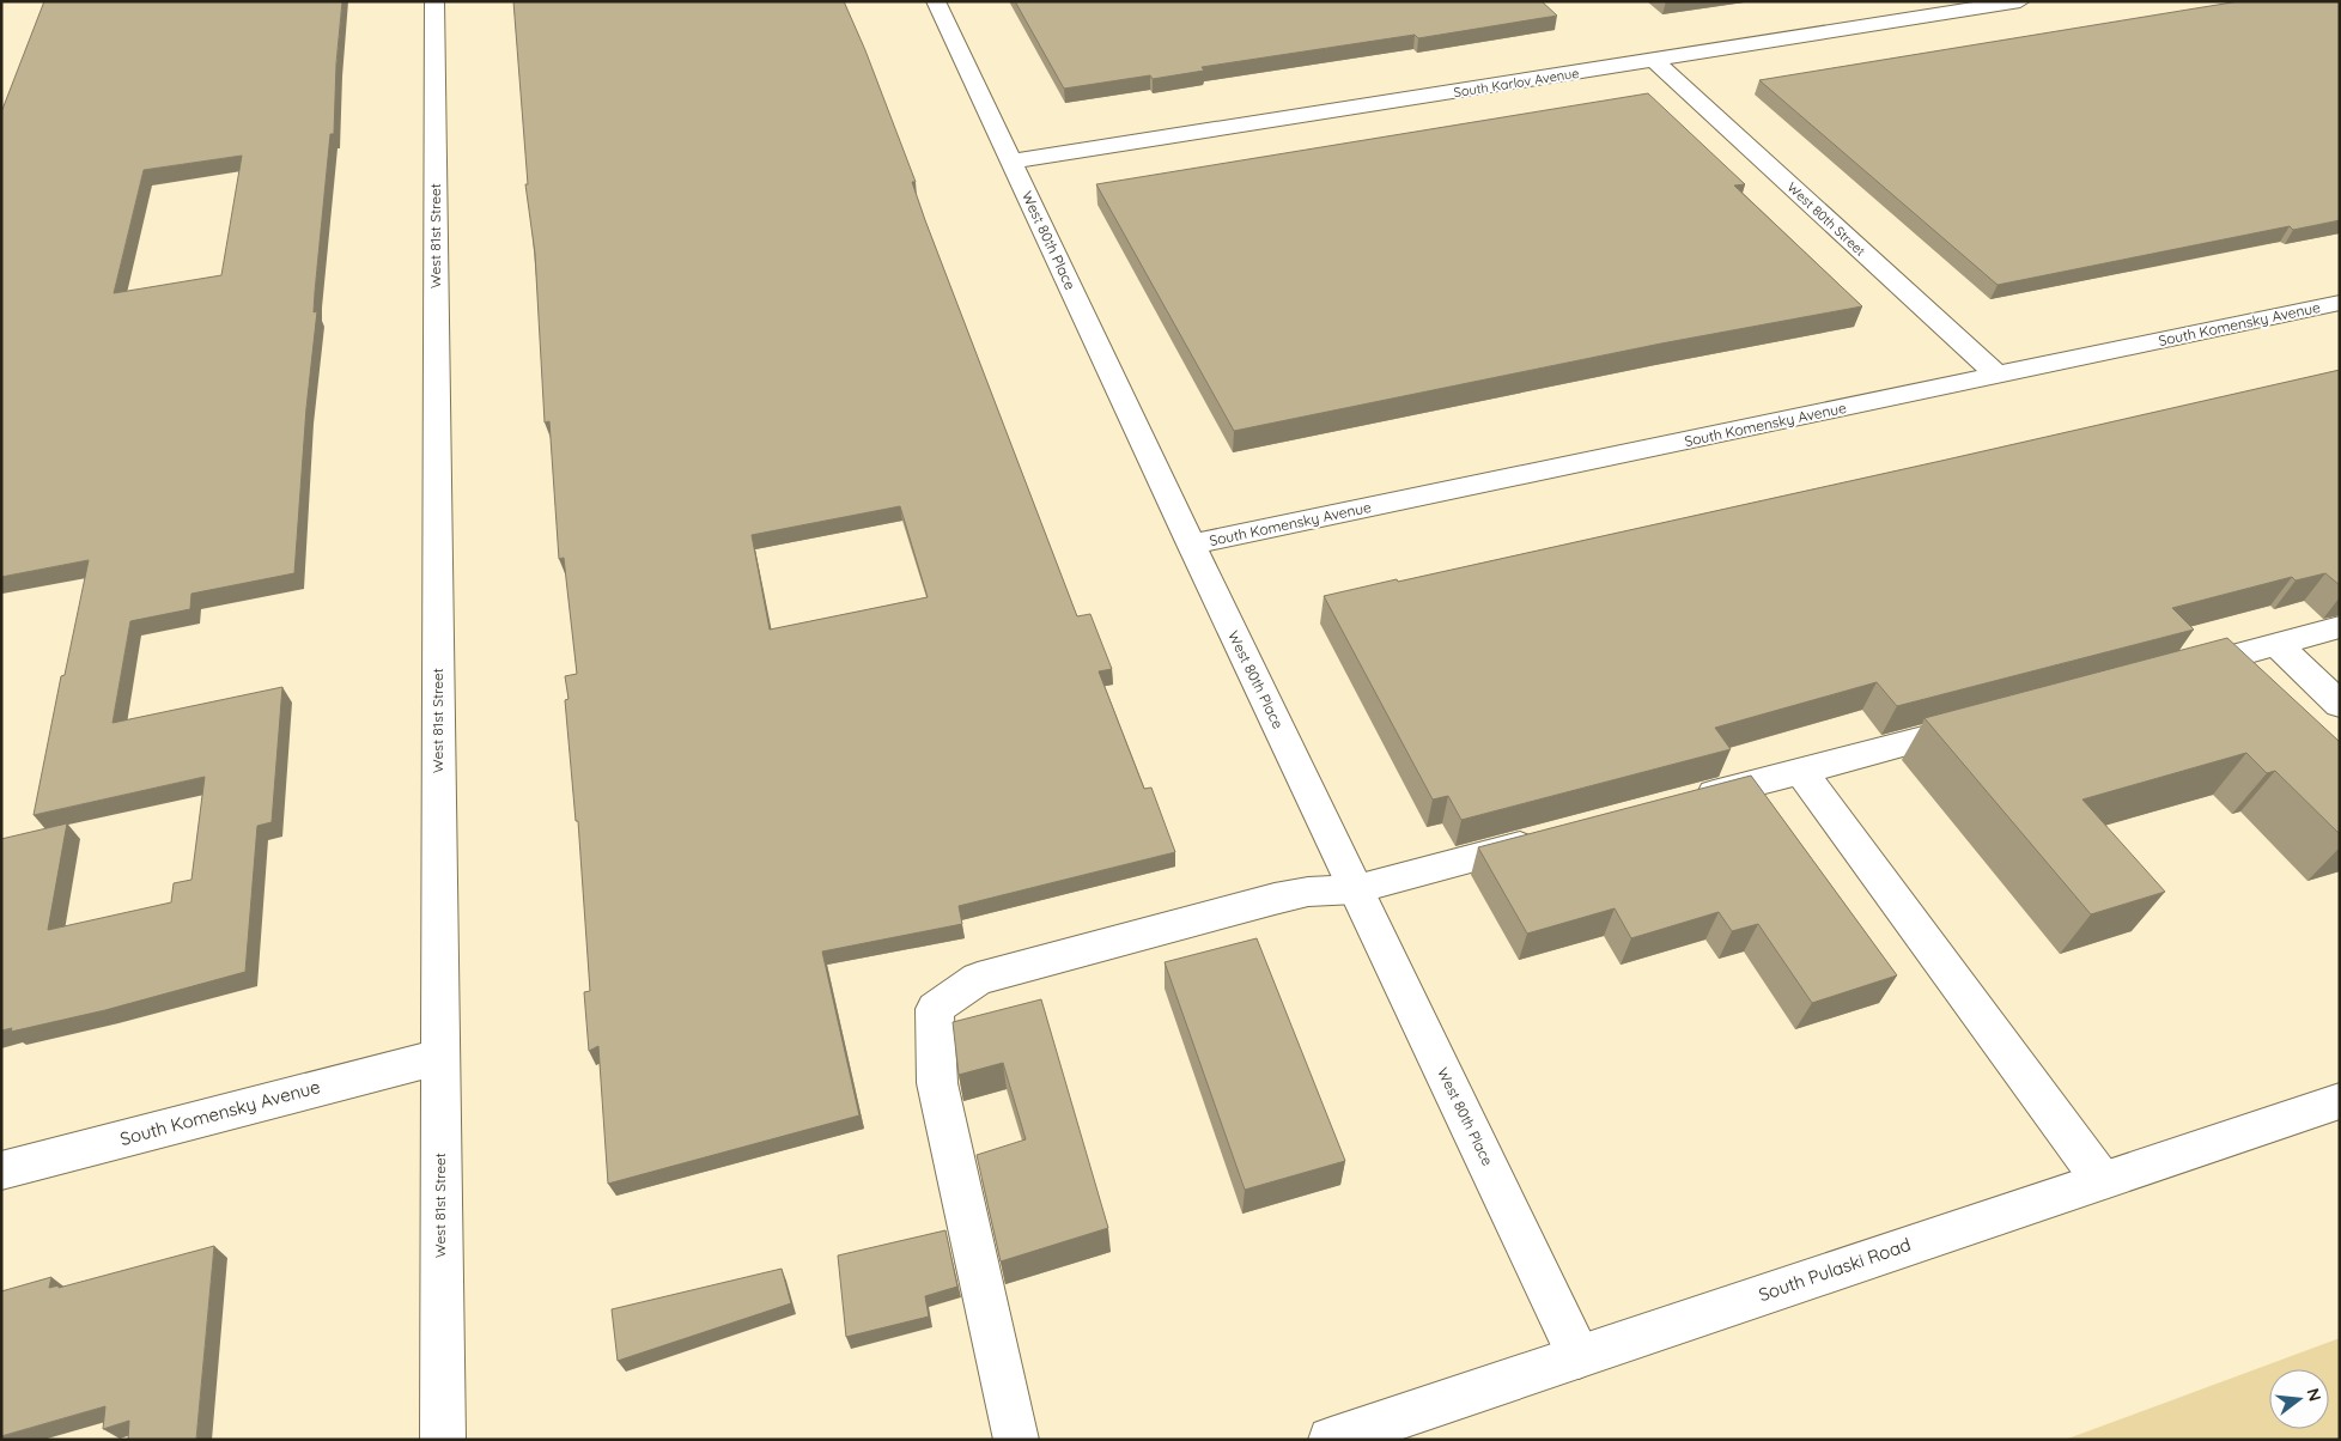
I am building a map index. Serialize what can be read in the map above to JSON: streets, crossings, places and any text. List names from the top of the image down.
{
  "streets": {
    "street": [
      "South Karlov Avenue",
      "West 80th Street",
      "West 81st Street",
      "West 80th Place",
      "South Komensky Avenue",
      "South Pulaski Road"
    ]
  },
  "crossings": [
    ["South Karlov Avenue", "West 80th Street"],
    ["South Karlov Avenue", "West 80th Place"],
    ["West 80th Street", "South Komensky Avenue"],
    ["West 81st Street", "South Komensky Avenue"],
    ["West 80th Place", "South Komensky Avenue"],
    ["West 80th Place", "South Pulaski Road"]
  ],
  "north": "right"
}
